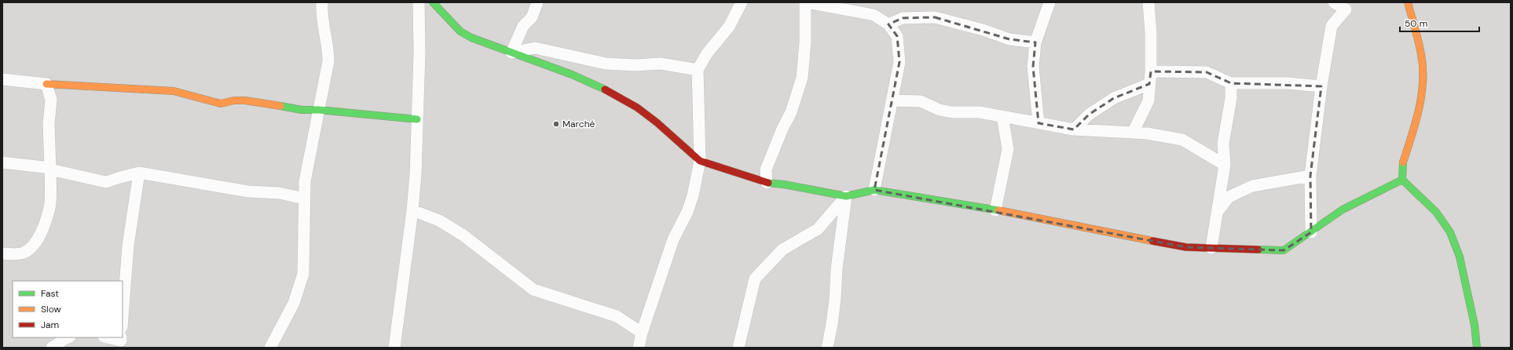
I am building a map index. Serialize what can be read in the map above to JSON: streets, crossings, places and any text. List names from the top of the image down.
{
  "places": ["Marché"],
  "legend": ["Fast", "Slow", "Jam"],
  "scale_bar": "50 m"
}
